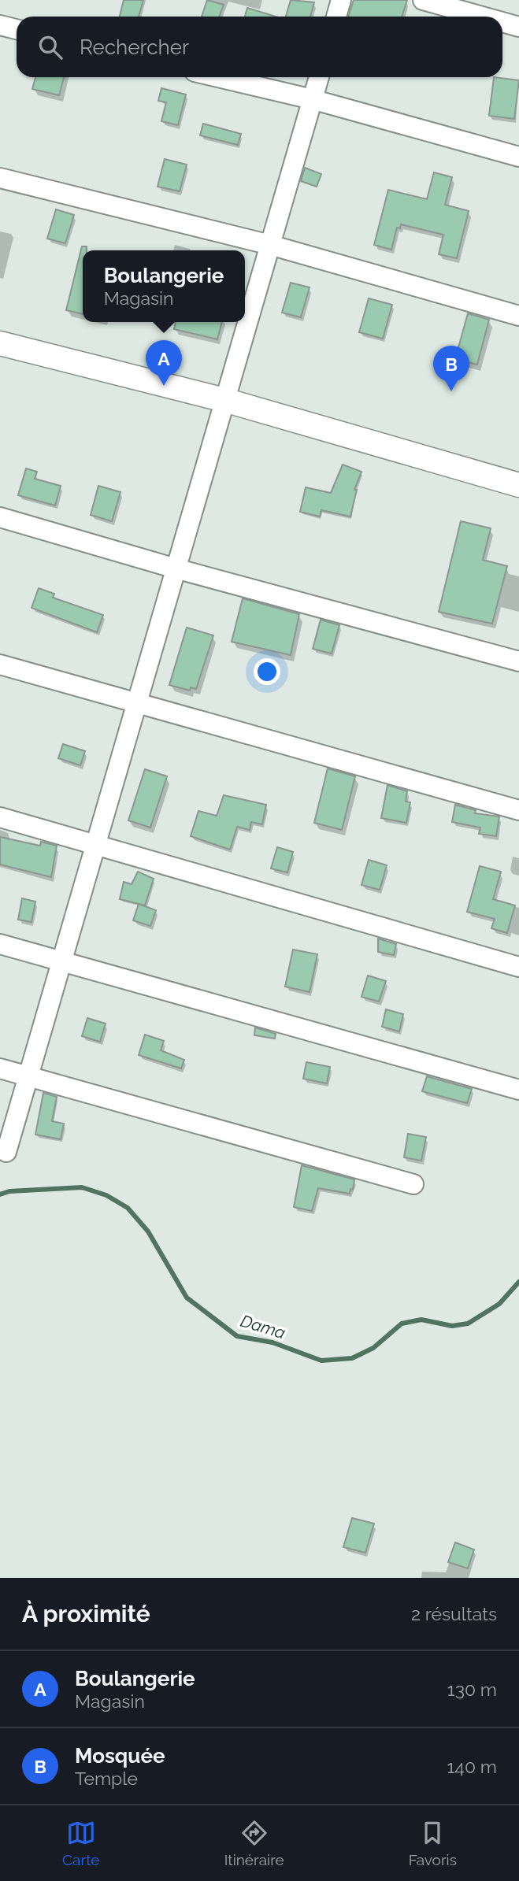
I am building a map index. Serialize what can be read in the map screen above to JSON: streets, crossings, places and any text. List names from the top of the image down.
{
  "water": ["Dama"],
  "page": {
    "search": "Rechercher",
    "popup": ["Boulangerie", "Magasin"],
    "pins": ["A", "B"],
    "heading": ["À proximité", "2 résultats"],
    "list": [
      {
        "mark": "A",
        "name": "Boulangerie",
        "note": "Magasin",
        "value": "130 m"
      },
      {
        "mark": "B",
        "name": "Mosquée",
        "note": "Temple",
        "value": "140 m"
      }
    ],
    "nav": ["Carte", "Itinéraire", "Favoris"]
  }
}
